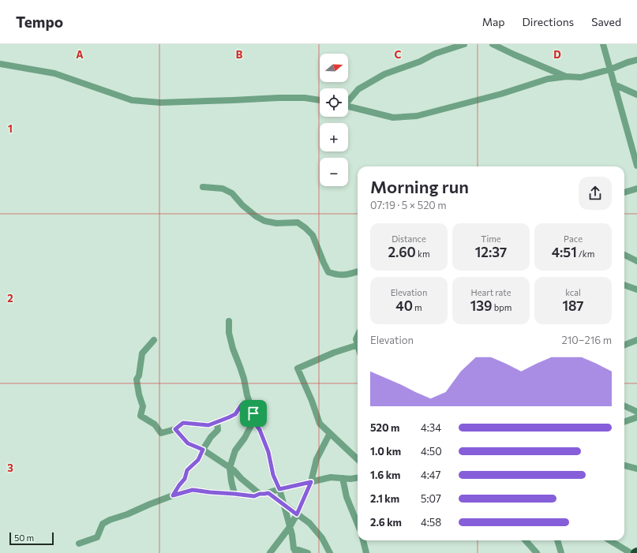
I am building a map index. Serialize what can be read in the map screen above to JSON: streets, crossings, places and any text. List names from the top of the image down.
{
  "scale_bar": "50 m",
  "north": "right",
  "page": {
    "header": "Tempo",
    "nav": ["Map", "Directions", "Saved"],
    "map_buttons": ["+", "−"],
    "heading": ["Morning run", "07:19 · 5 × 520 m"],
    "stats": [
      ["Distance", "2.60 km"],
      ["Time", "12:37"],
      ["Pace", "4:51 /km"],
      ["Elevation", "40 m"],
      ["Heart rate", "139 bpm"],
      ["kcal", "187"]
    ],
    "chart": ["Elevation", "210–216 m"],
    "list": [
      {
        "name": "520 m",
        "note": "4:34"
      },
      {
        "name": "1.0 km",
        "note": "4:50"
      },
      {
        "name": "1.6 km",
        "note": "4:47"
      },
      {
        "name": "2.1 km",
        "note": "5:07"
      },
      {
        "name": "2.6 km",
        "note": "4:58"
      }
    ],
    "scale": "50 m"
  },
  "grid": {
    "columns": [
      "A",
      "B",
      "C",
      "D"
    ],
    "rows": ["1", "2", "3"]
  }
}
